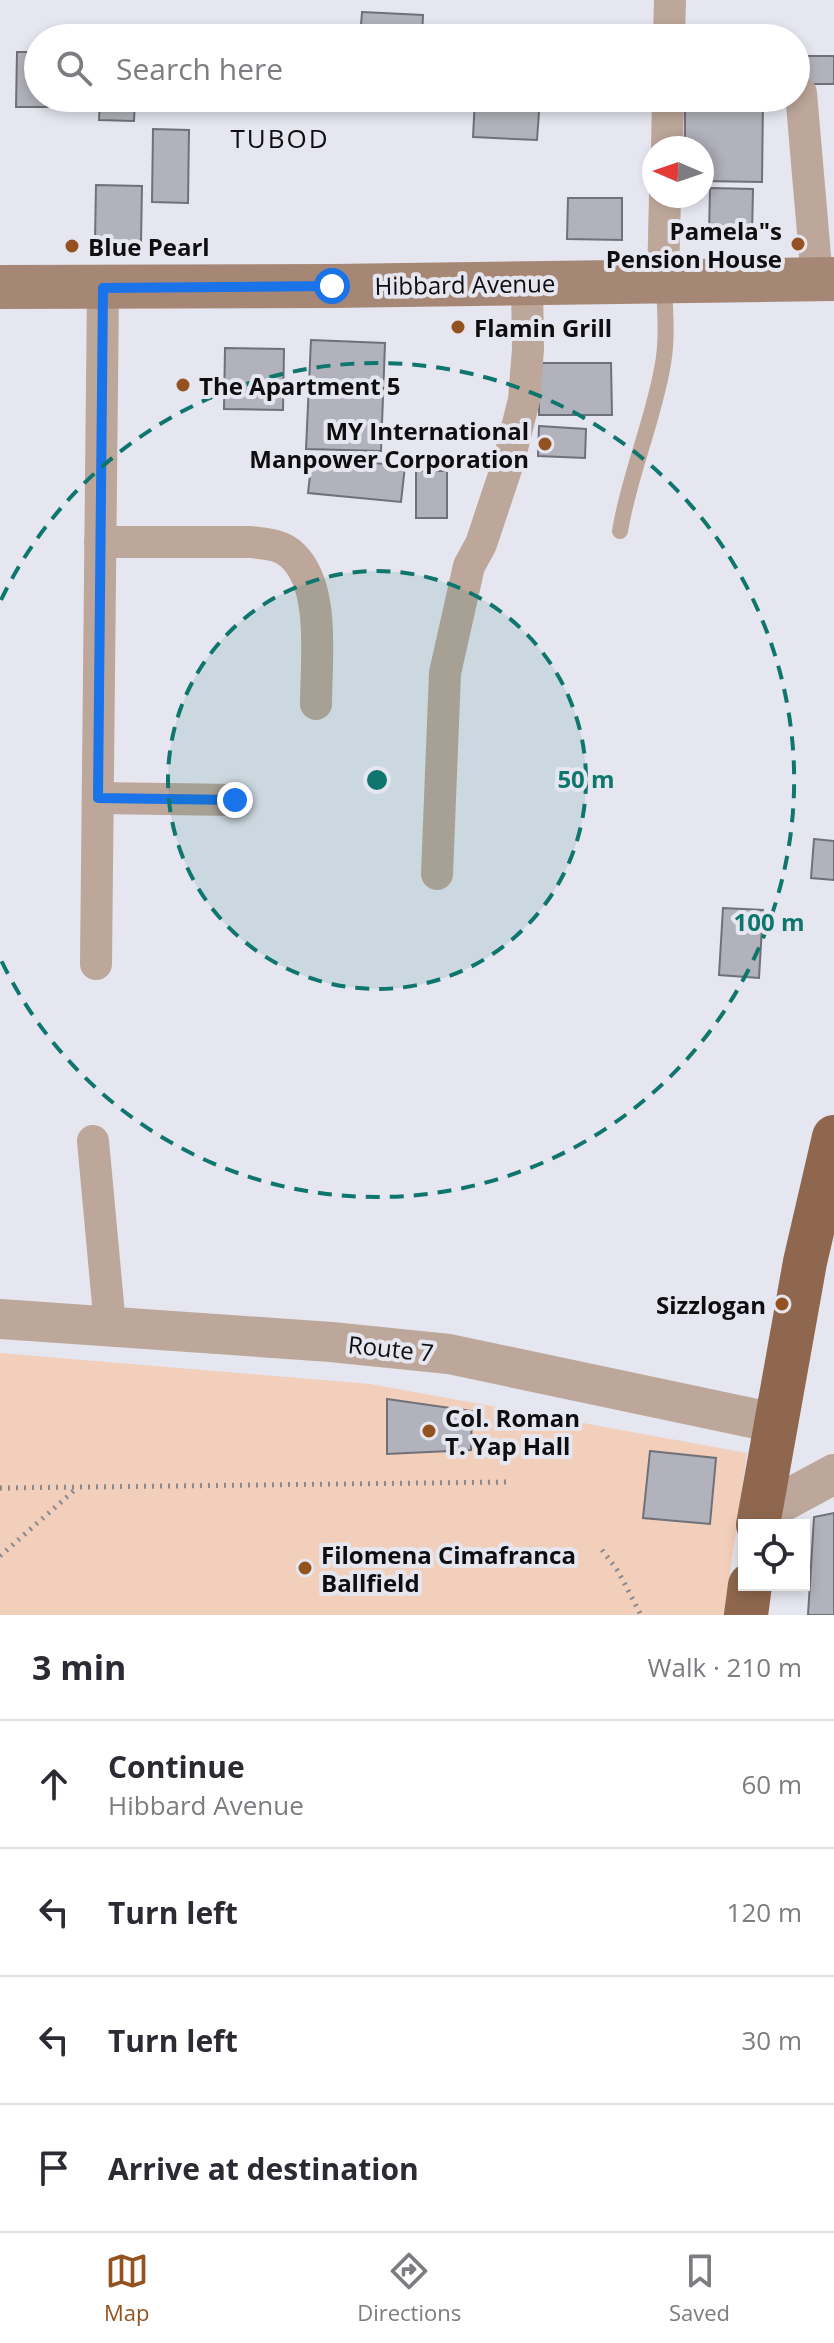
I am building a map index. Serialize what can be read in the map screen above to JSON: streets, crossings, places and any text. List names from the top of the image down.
{
  "streets": {
    "main road": ["Hibbard Avenue"],
    "street": ["Route 7"]
  },
  "districts": ["TUBOD"],
  "places": [
    "Pamela\"s Pension House",
    "Blue Pearl",
    "Flamin Grill",
    "The Apartment 5",
    "MY International Manpower Corporation",
    "Sizzlogan",
    "Col. Roman T. Yap Hall",
    "Filomena Cimafranca Ballfield"
  ],
  "north": "left",
  "page": {
    "search": "Search here",
    "heading": ["3 min", "Walk · 210 m"],
    "list": [
      ["Continue", "Hibbard Avenue", "60 m"],
      ["Turn left", "120 m"],
      ["Turn left", "30 m"],
      "Arrive at destination"
    ],
    "nav": ["Map", "Directions", "Saved"]
  },
  "rings": ["50 m", "100 m"]
}
